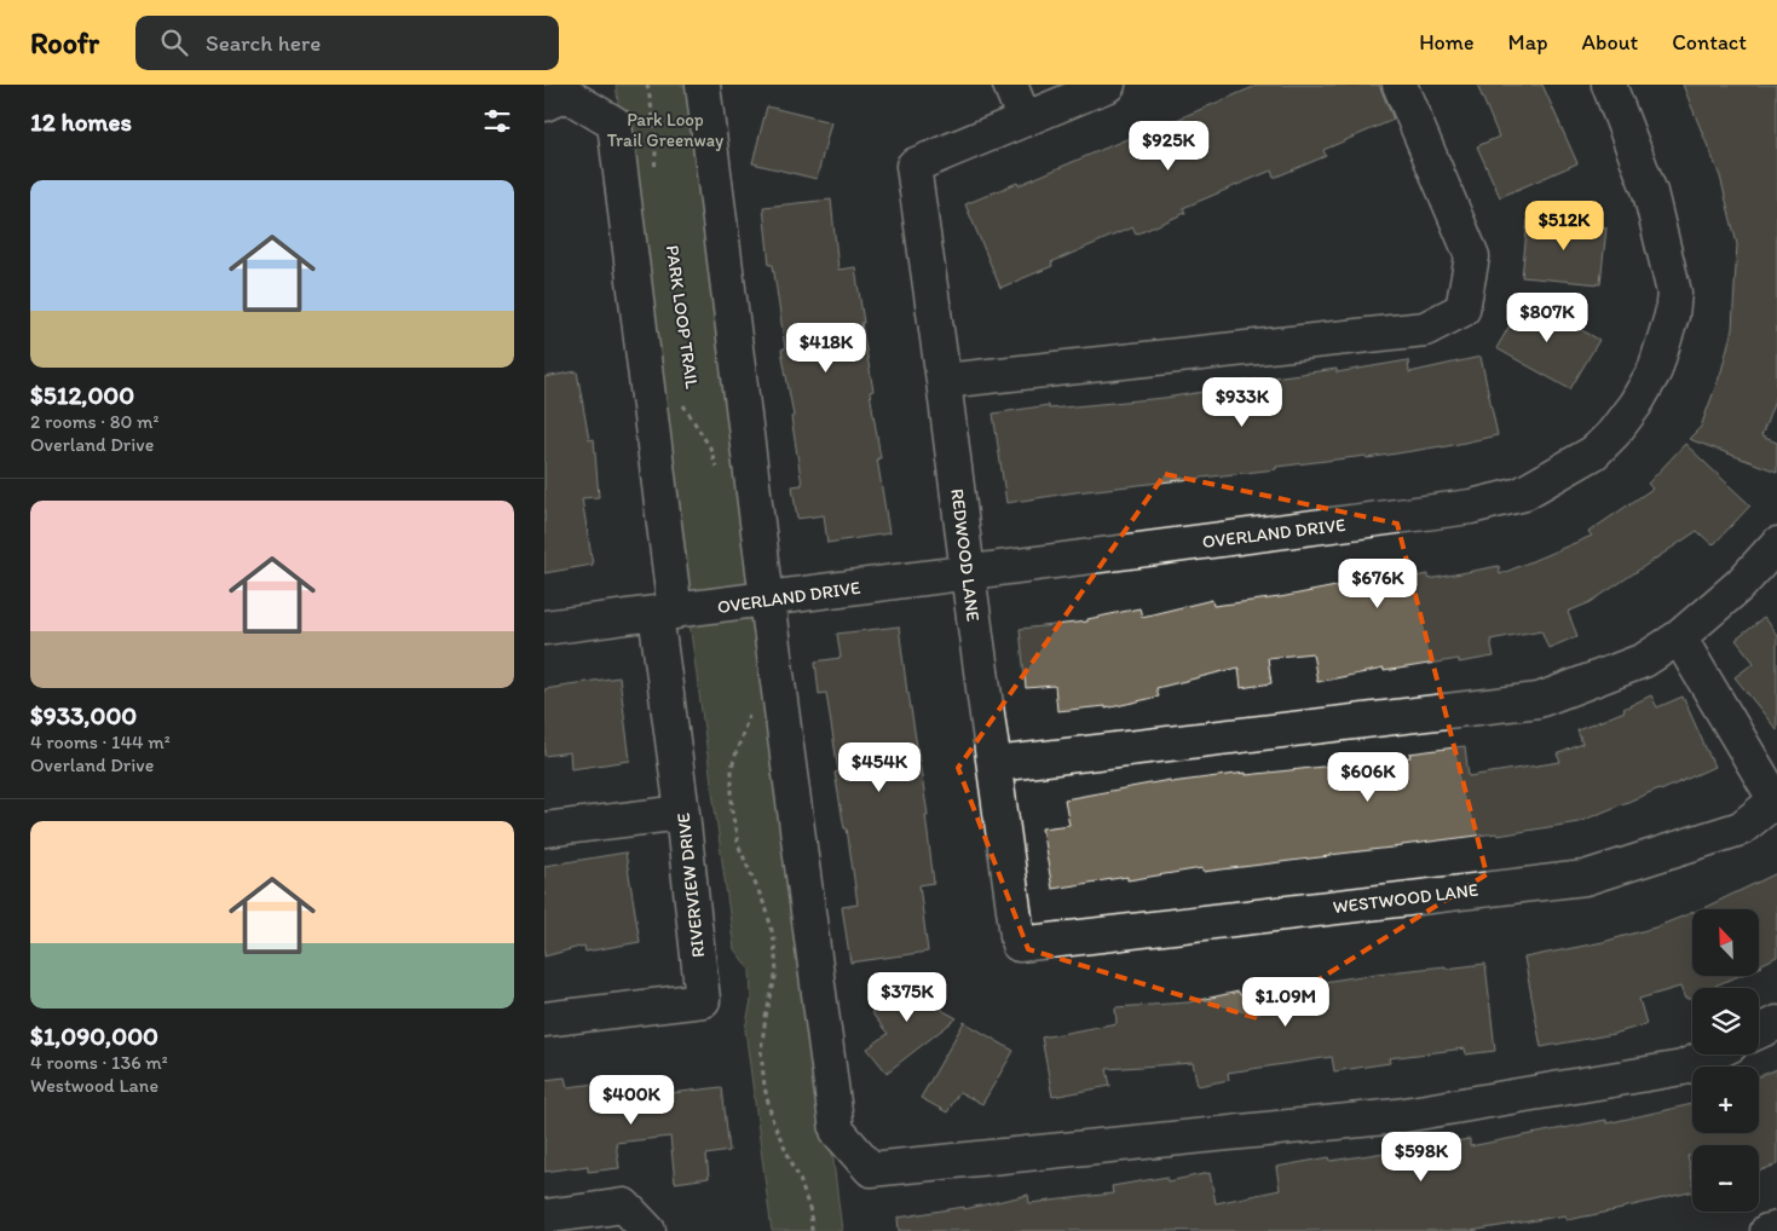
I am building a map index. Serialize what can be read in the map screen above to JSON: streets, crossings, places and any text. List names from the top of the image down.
{
  "streets": {
    "street": [
      "OVERLAND DRIVE",
      "REDWOOD LANE",
      "RIVERVIEW DRIVE",
      "WESTWOOD LANE"
    ],
    "path": ["PARK LOOP TRAIL"]
  },
  "crossings": [
    ["OVERLAND DRIVE", "REDWOOD LANE"],
    ["OVERLAND DRIVE", "RIVERVIEW DRIVE"],
    ["REDWOOD LANE", "WESTWOOD LANE"]
  ],
  "parks": ["Park Loop Trail Greenway"],
  "north": "top left",
  "page": {
    "header": "Roofr",
    "search": "Search here",
    "nav": [
      "Home",
      "Map",
      "About",
      "Contact"
    ],
    "heading": "12 homes",
    "price": [
      "$925K",
      "$512K",
      "$807K",
      "$418K",
      "$933K",
      "$676K",
      "$454K",
      "$606K",
      "$375K",
      "$1.09M",
      "$400K",
      "$598K"
    ],
    "list": [
      {
        "name": "$512,000",
        "note": "2 rooms · 80 m² · Overland Drive"
      },
      {
        "name": "$933,000",
        "note": "4 rooms · 144 m² · Overland Drive"
      },
      {
        "name": "$1,090,000",
        "note": "4 rooms · 136 m² · Westwood Lane"
      }
    ],
    "map_buttons": ["+", "−"]
  }
}
